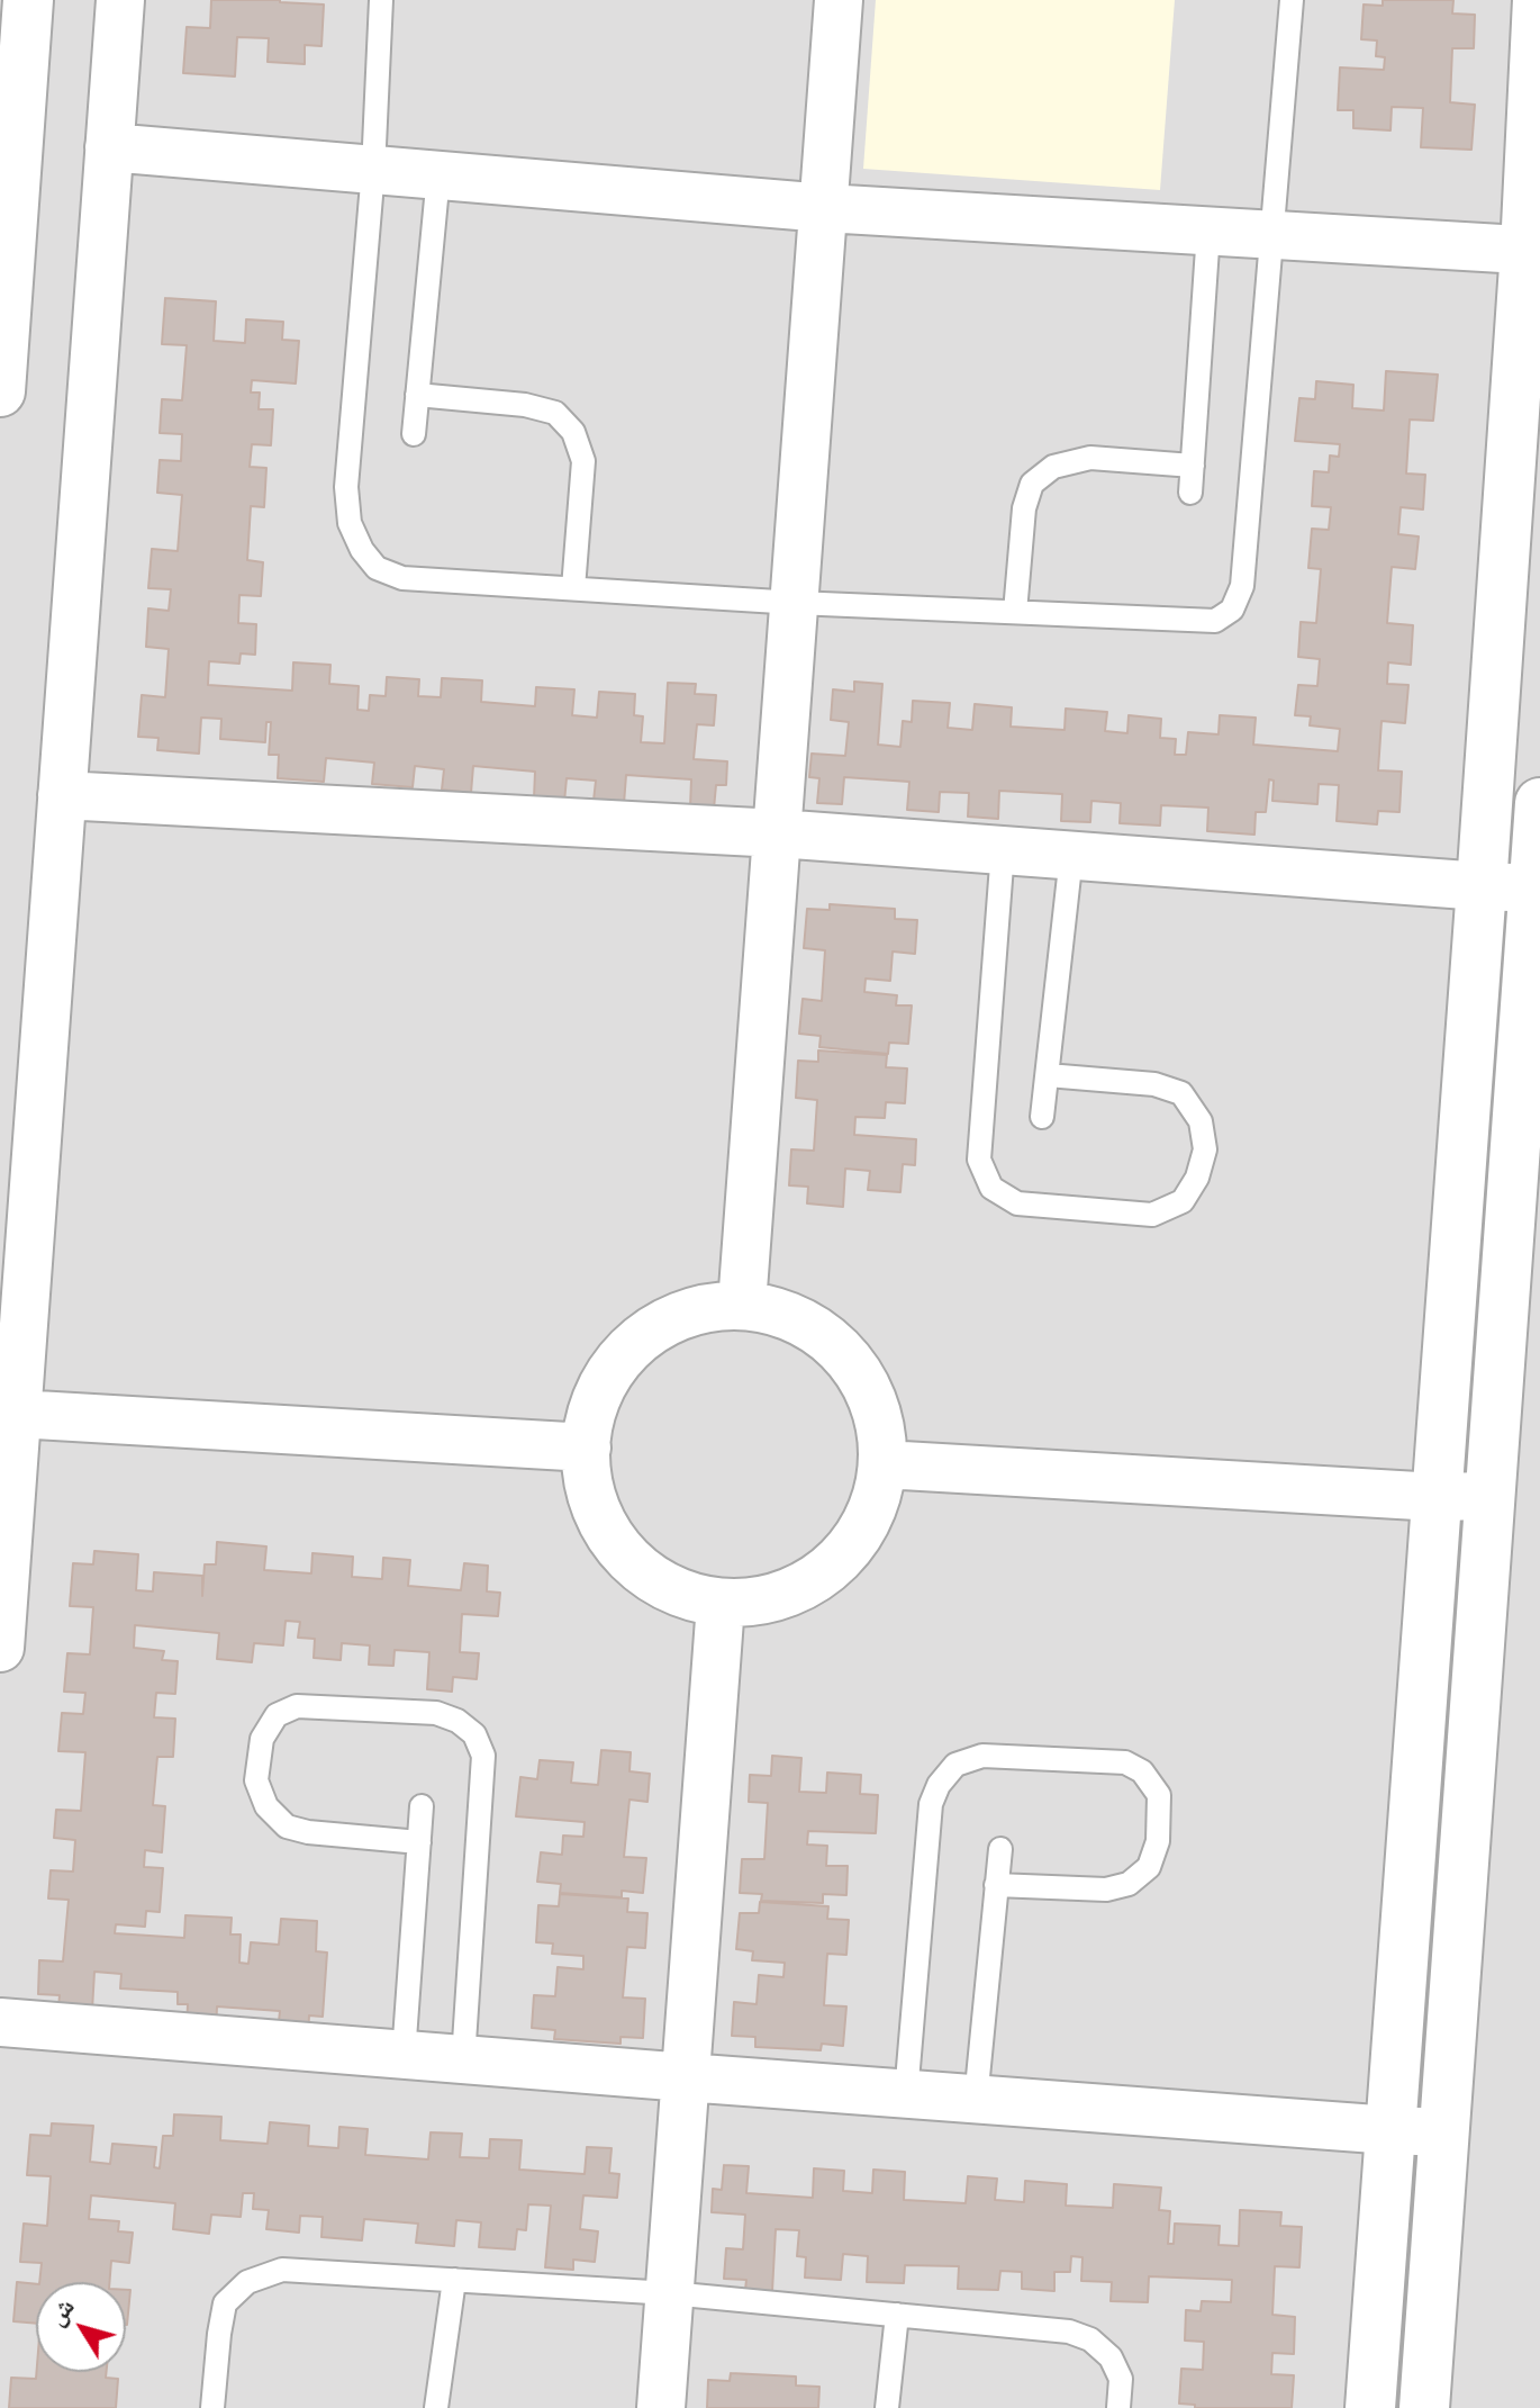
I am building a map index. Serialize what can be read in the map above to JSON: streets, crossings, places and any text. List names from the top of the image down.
{
  "north": "top left"
}
